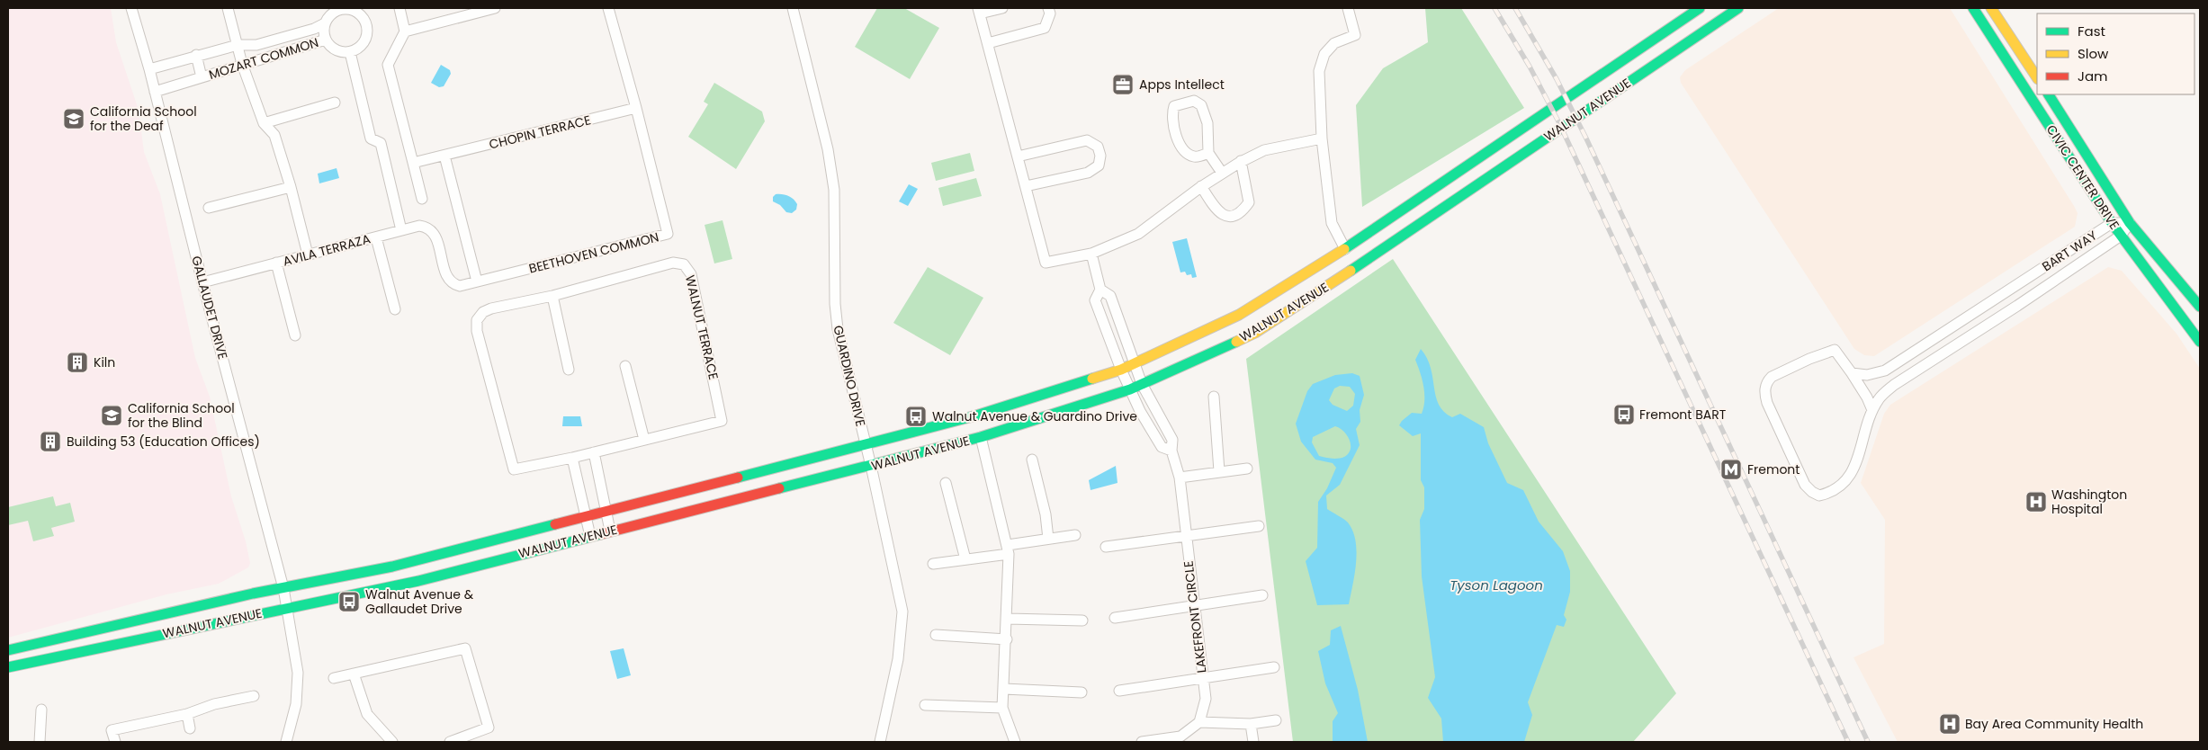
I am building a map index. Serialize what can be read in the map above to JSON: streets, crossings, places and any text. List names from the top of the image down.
{
  "streets": {
    "main road": ["WALNUT AVENUE", "CIVIC CENTER DRIVE"],
    "street": [
      "MOZART COMMON",
      "CHOPIN TERRACE",
      "AVILA TERRAZA",
      "BART WAY",
      "BEETHOVEN COMMON",
      "GALLAUDET DRIVE",
      "WALNUT TERRACE",
      "GUARDINO DRIVE",
      "LAKEFRONT CIRCLE"
    ]
  },
  "crossings": [
    ["MOZART COMMON", "GALLAUDET DRIVE"],
    ["WALNUT AVENUE", "GALLAUDET DRIVE"],
    ["WALNUT AVENUE", "GUARDINO DRIVE"],
    ["WALNUT AVENUE", "LAKEFRONT CIRCLE"],
    ["CHOPIN TERRACE", "BEETHOVEN COMMON"],
    ["CIVIC CENTER DRIVE", "BART WAY"],
    ["AVILA TERRAZA", "BEETHOVEN COMMON"],
    ["AVILA TERRAZA", "GALLAUDET DRIVE"]
  ],
  "water": ["Tyson Lagoon"],
  "places": {
    "office": ["Apps Intellect"],
    "school or university": ["California School for the Deaf", "California School for the Blind"],
    "building": ["Kiln", "Building 53 (Education Offices)"],
    "bus stop": ["Fremont BART", "Walnut Avenue & Guardino Drive", "Walnut Avenue & Gallaudet Drive"],
    "metro station": ["Fremont"],
    "hospital": ["Washington Hospital", "Bay Area Community Health"]
  },
  "legend": ["Fast", "Slow", "Jam"]
}
